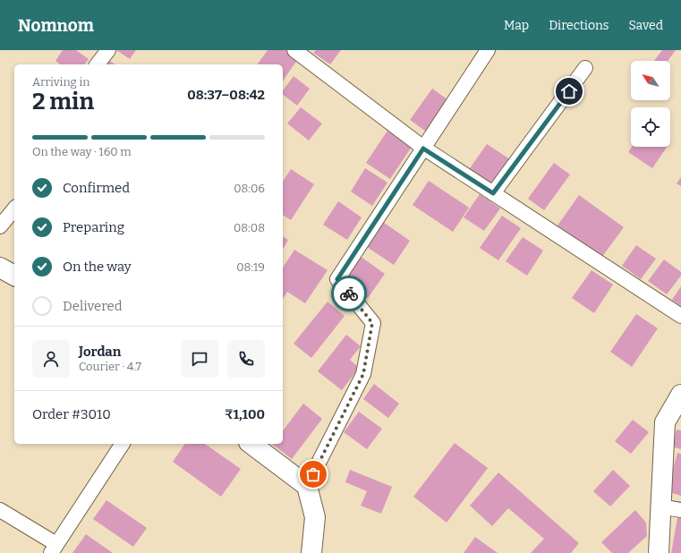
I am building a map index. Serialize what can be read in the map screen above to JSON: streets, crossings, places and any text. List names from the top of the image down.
{
  "north": "top left",
  "page": {
    "header": "Nomnom",
    "nav": ["Map", "Directions", "Saved"],
    "heading": ["2 min", "Arriving in", "08:37–08:42"],
    "panel": [
      "Jordan",
      "Courier · 4.7",
      "Order #3010",
      "₹1,100"
    ],
    "bar": "On the way · 160 m",
    "list": [
      ["Confirmed", "08:06"],
      ["Preparing", "08:08"],
      ["On the way", "08:19"],
      "Delivered"
    ]
  }
}
